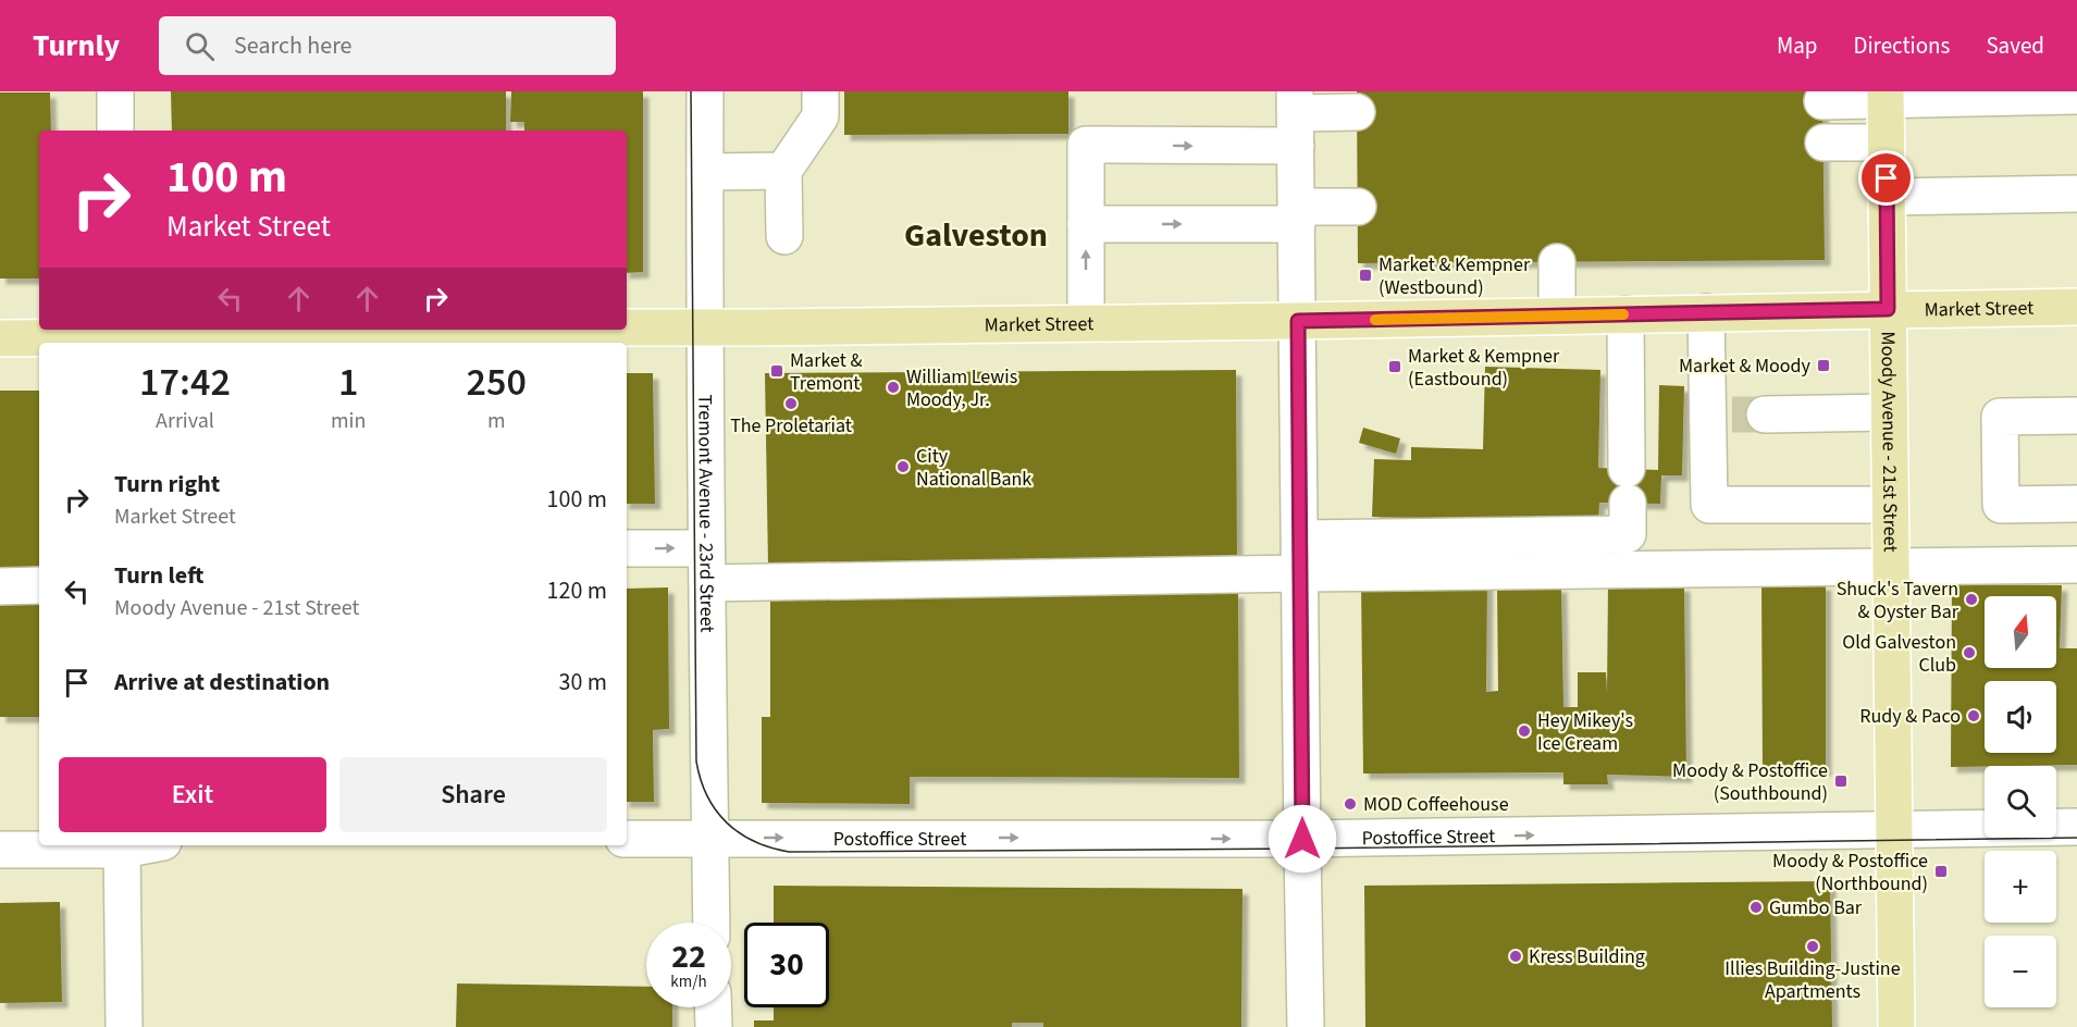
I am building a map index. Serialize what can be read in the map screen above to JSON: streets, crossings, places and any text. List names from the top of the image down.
{
  "streets": {
    "main road": ["Market Street", "Moody Avenue - 21st Street"],
    "street": ["Tremont Avenue - 23rd Street", "Postoffice Street"]
  },
  "crossings": [
    ["Market Street", "Moody Avenue - 21st Street"],
    ["Market Street", "Tremont Avenue - 23rd Street"],
    ["Moody Avenue - 21st Street", "Postoffice Street"],
    ["Tremont Avenue - 23rd Street", "Postoffice Street"]
  ],
  "districts": ["Galveston"],
  "places": {
    "transit": [
      "Market & Kempner (Westbound)",
      "Market & Moody",
      "Market & Kempner (Eastbound)",
      "Market & Tremont",
      "Moody & Postoffice (Southbound)",
      "Moody & Postoffice (Northbound)"
    ],
    "other": [
      "William Lewis Moody, Jr.",
      "The Proletariat",
      "City National Bank",
      "Shuck's Tavern & Oyster Bar",
      "Old Galveston Club",
      "Rudy & Paco",
      "Hey Mikey's Ice Cream",
      "MOD Coffeehouse",
      "Gumbo Bar",
      "Illies Building-Justine Apartments",
      "Kress Building"
    ]
  },
  "north": "top",
  "page": {
    "header": "Turnly",
    "search": "Search here",
    "nav": ["Map", "Directions", "Saved"],
    "turn": ["100 m", "Market Street"],
    "eta": [
      "17:42",
      "Arrival",
      "1",
      "min",
      "250",
      "m"
    ],
    "list": [
      {
        "name": "Turn right",
        "note": "Market Street",
        "value": "100 m"
      },
      {
        "name": "Turn left",
        "note": "Moody Avenue - 21st Street",
        "value": "120 m"
      },
      {
        "name": "Arrive at destination",
        "value": "30 m"
      }
    ],
    "map_buttons": ["+", "−"],
    "buttons": ["Exit", "Share"],
    "speed": "22 km/h",
    "limit": "30"
  }
}
